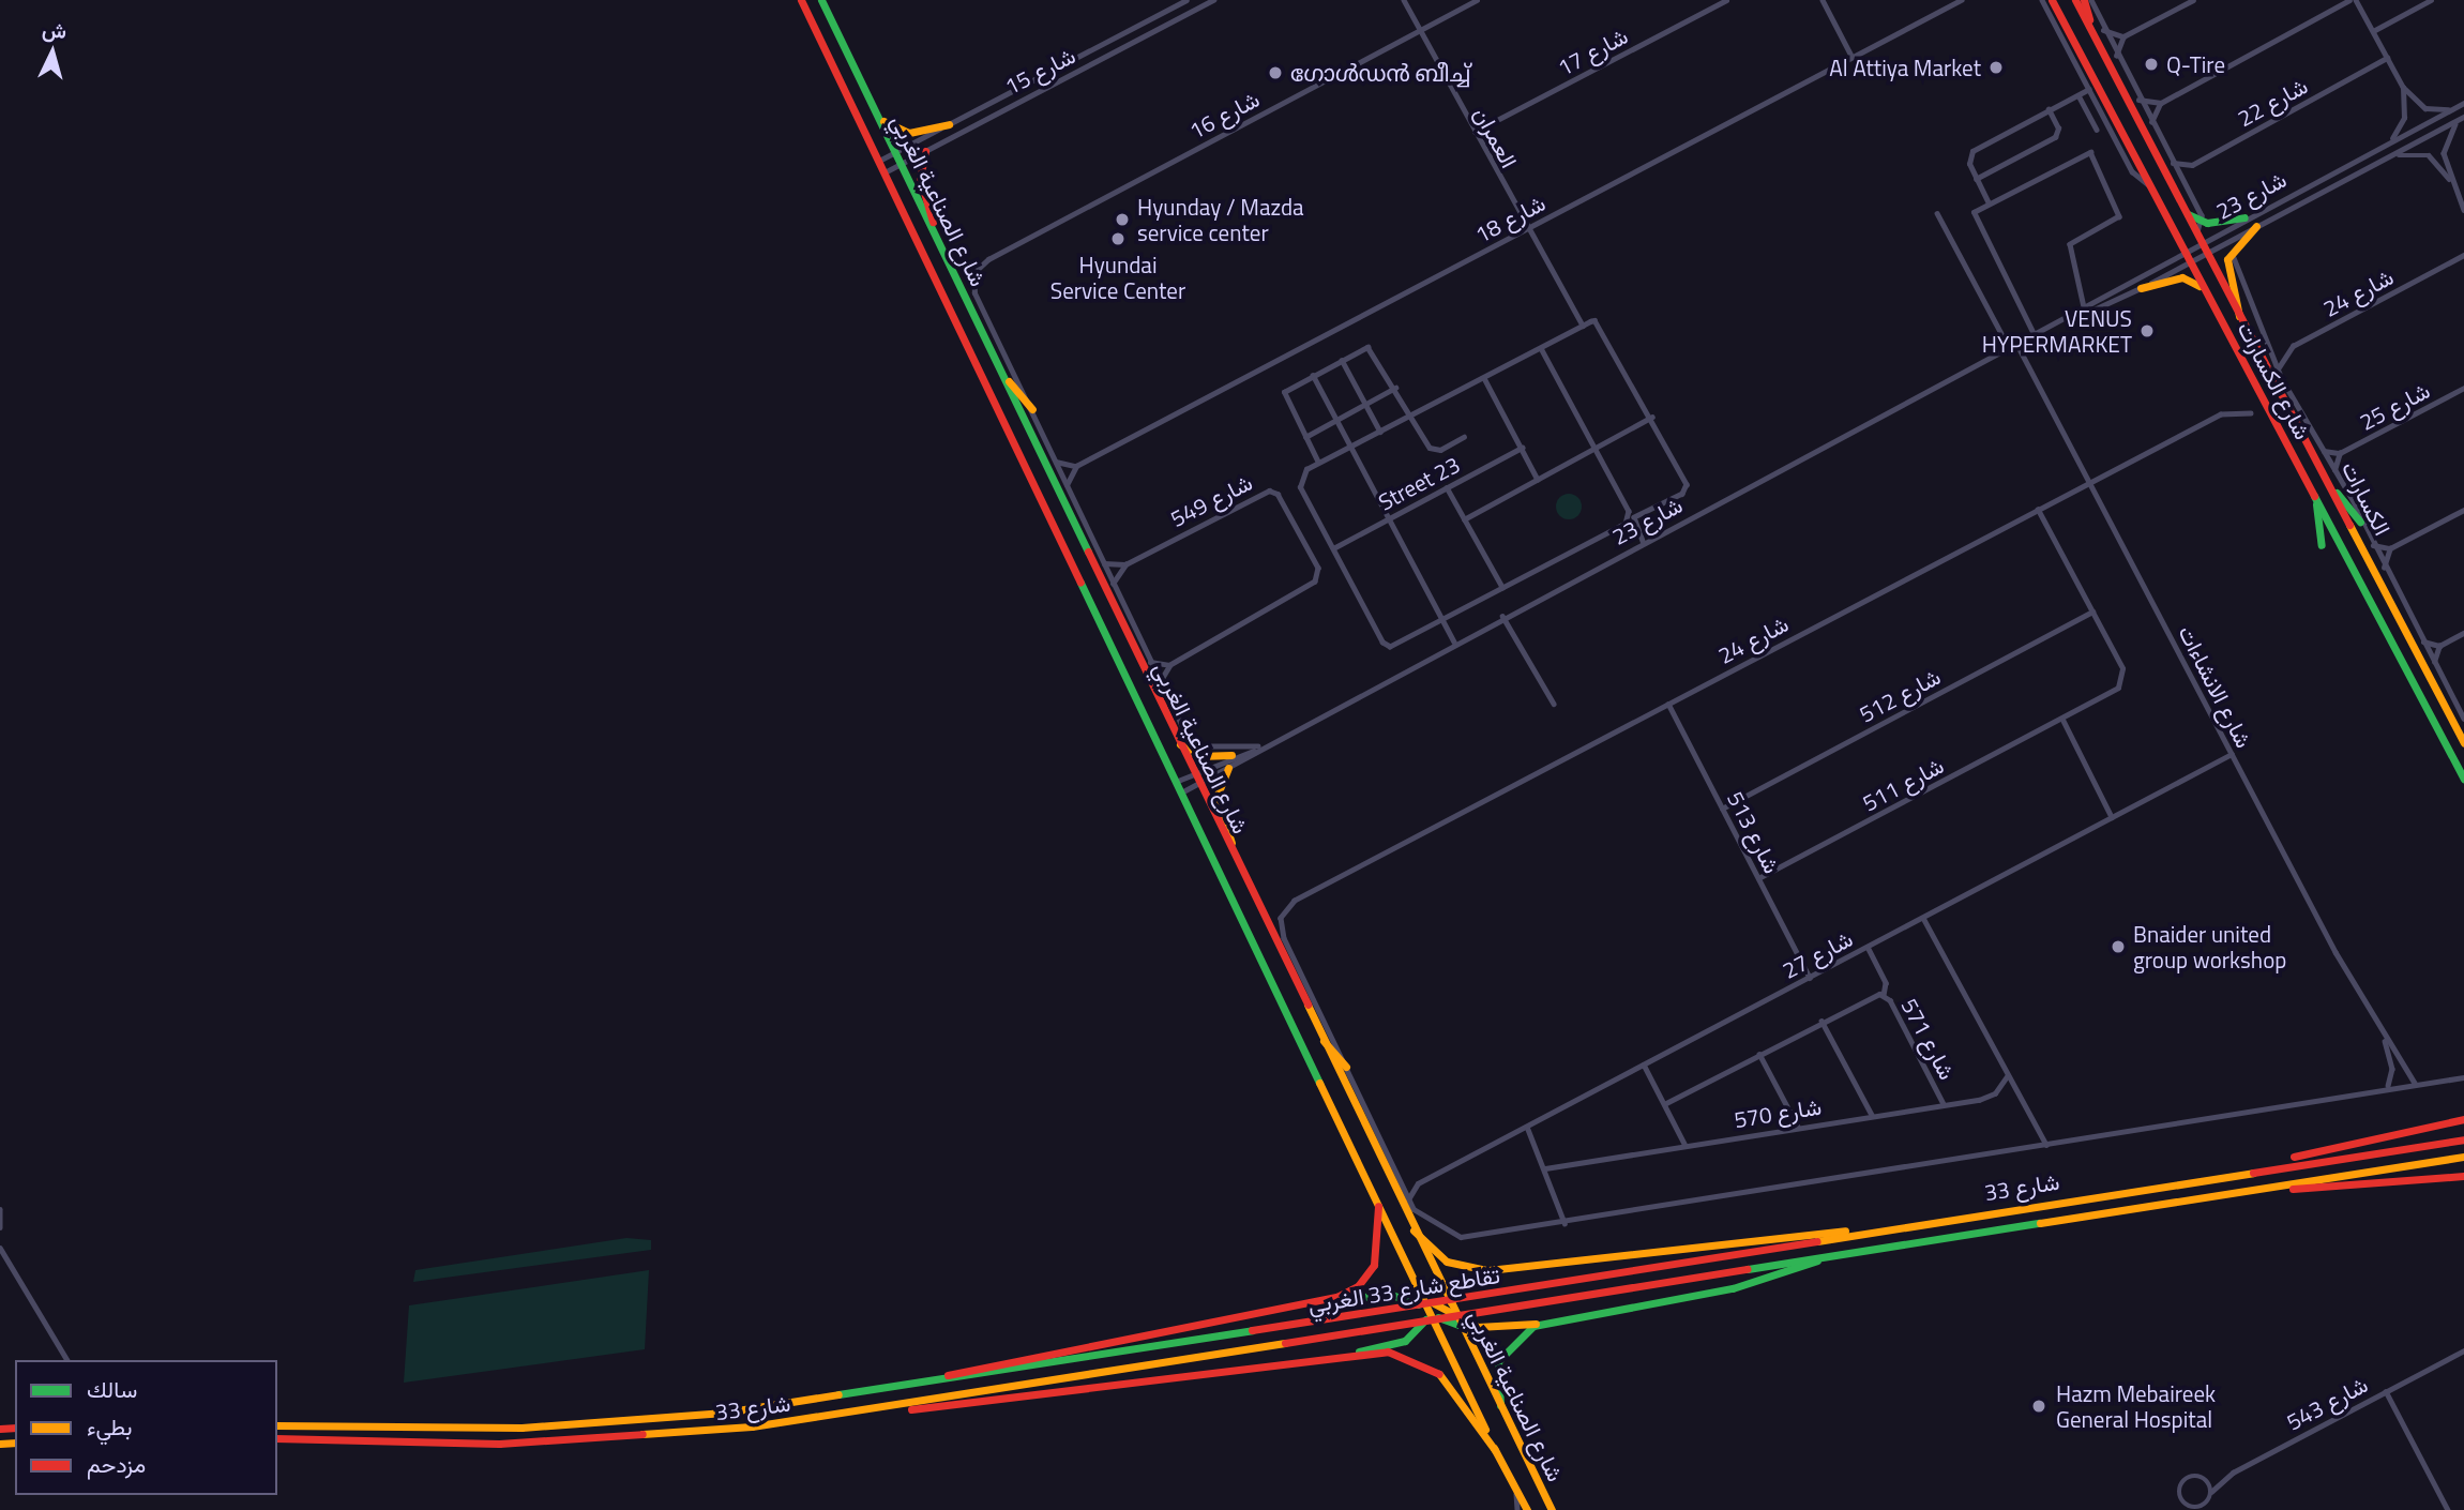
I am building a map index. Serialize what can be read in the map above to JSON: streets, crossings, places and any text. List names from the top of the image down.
{
  "streets": {
    "main road": [
      "شارع الصناعية الغربي",
      "شارع الكسارات",
      "شارع 33",
      "تقاطع شارع 33 الغربي"
    ],
    "street": [
      "شارع 17",
      "شارع 15",
      "شارع 22",
      "شارع 16",
      "العمران",
      "شارع 23",
      "شارع 18",
      "شارع 24",
      "شارع 25",
      "Street 23",
      "الكسارات",
      "شارع 549",
      "شارع الانشاءات",
      "شارع 512",
      "شارع 511",
      "شارع 513",
      "شارع 27",
      "شارع 571",
      "شارع 570",
      "شارع 543"
    ]
  },
  "crossings": [
    ["شارع 17", "العمران"],
    ["شارع 15", "شارع الصناعية الغربي"],
    ["شارع 16", "العمران"],
    ["شارع 16", "شارع الصناعية الغربي"],
    ["العمران", "شارع 18"],
    ["شارع 23", "شارع الصناعية الغربي"],
    ["شارع 23", "شارع الكسارات"],
    ["شارع 23", "شارع الانشاءات"],
    ["شارع الصناعية الغربي", "شارع 549"],
    ["شارع 24", "الكسارات"],
    ["شارع 24", "شارع الانشاءات"],
    ["شارع 24", "شارع 511"],
    ["شارع 24", "شارع 513"],
    ["شارع 25", "الكسارات"],
    ["شارع الانشاءات", "شارع 27"],
    ["شارع 512", "شارع 511"],
    ["شارع 512", "شارع 513"],
    ["شارع 511", "شارع 513"],
    ["شارع 513", "شارع 27"],
    ["شارع 571", "شارع 570"],
    ["شارع 33", "تقاطع شارع 33 الغربي"]
  ],
  "places": [
    "Q-Tire",
    "Al Attiya Market",
    "ഗോൾഡൻ ബീച്ച്",
    "Hyunday / Mazda service center",
    "Hyundai Service Center",
    "VENUS HYPERMARKET",
    "Bnaider united group workshop",
    "Hazm Mebaireek General Hospital"
  ],
  "legend": ["سالك", "بطيء", "مزدحم"],
  "north": "top"
}
